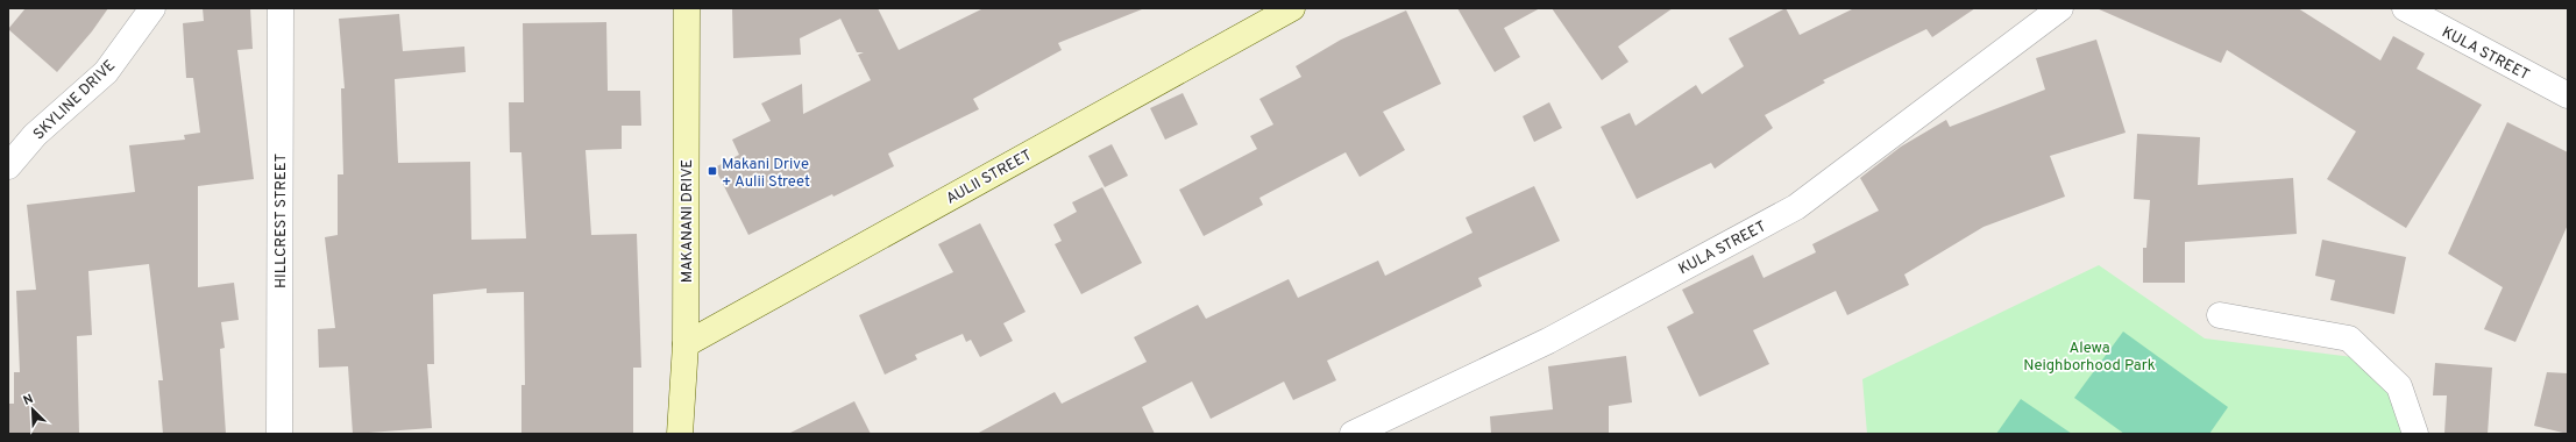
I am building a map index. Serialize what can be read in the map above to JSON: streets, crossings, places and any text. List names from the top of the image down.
{
  "streets": {
    "street": [
      "KULA STREET",
      "SKYLINE DRIVE",
      "AULII STREET",
      "HILLCREST STREET",
      "MAKANANI DRIVE"
    ]
  },
  "crossings": [
    ["AULII STREET", "MAKANANI DRIVE"]
  ],
  "parks": ["Alewa Neighborhood Park"],
  "places": {
    "transit": ["Makani Drive + Aulii Street"]
  },
  "north": "top left"
}
